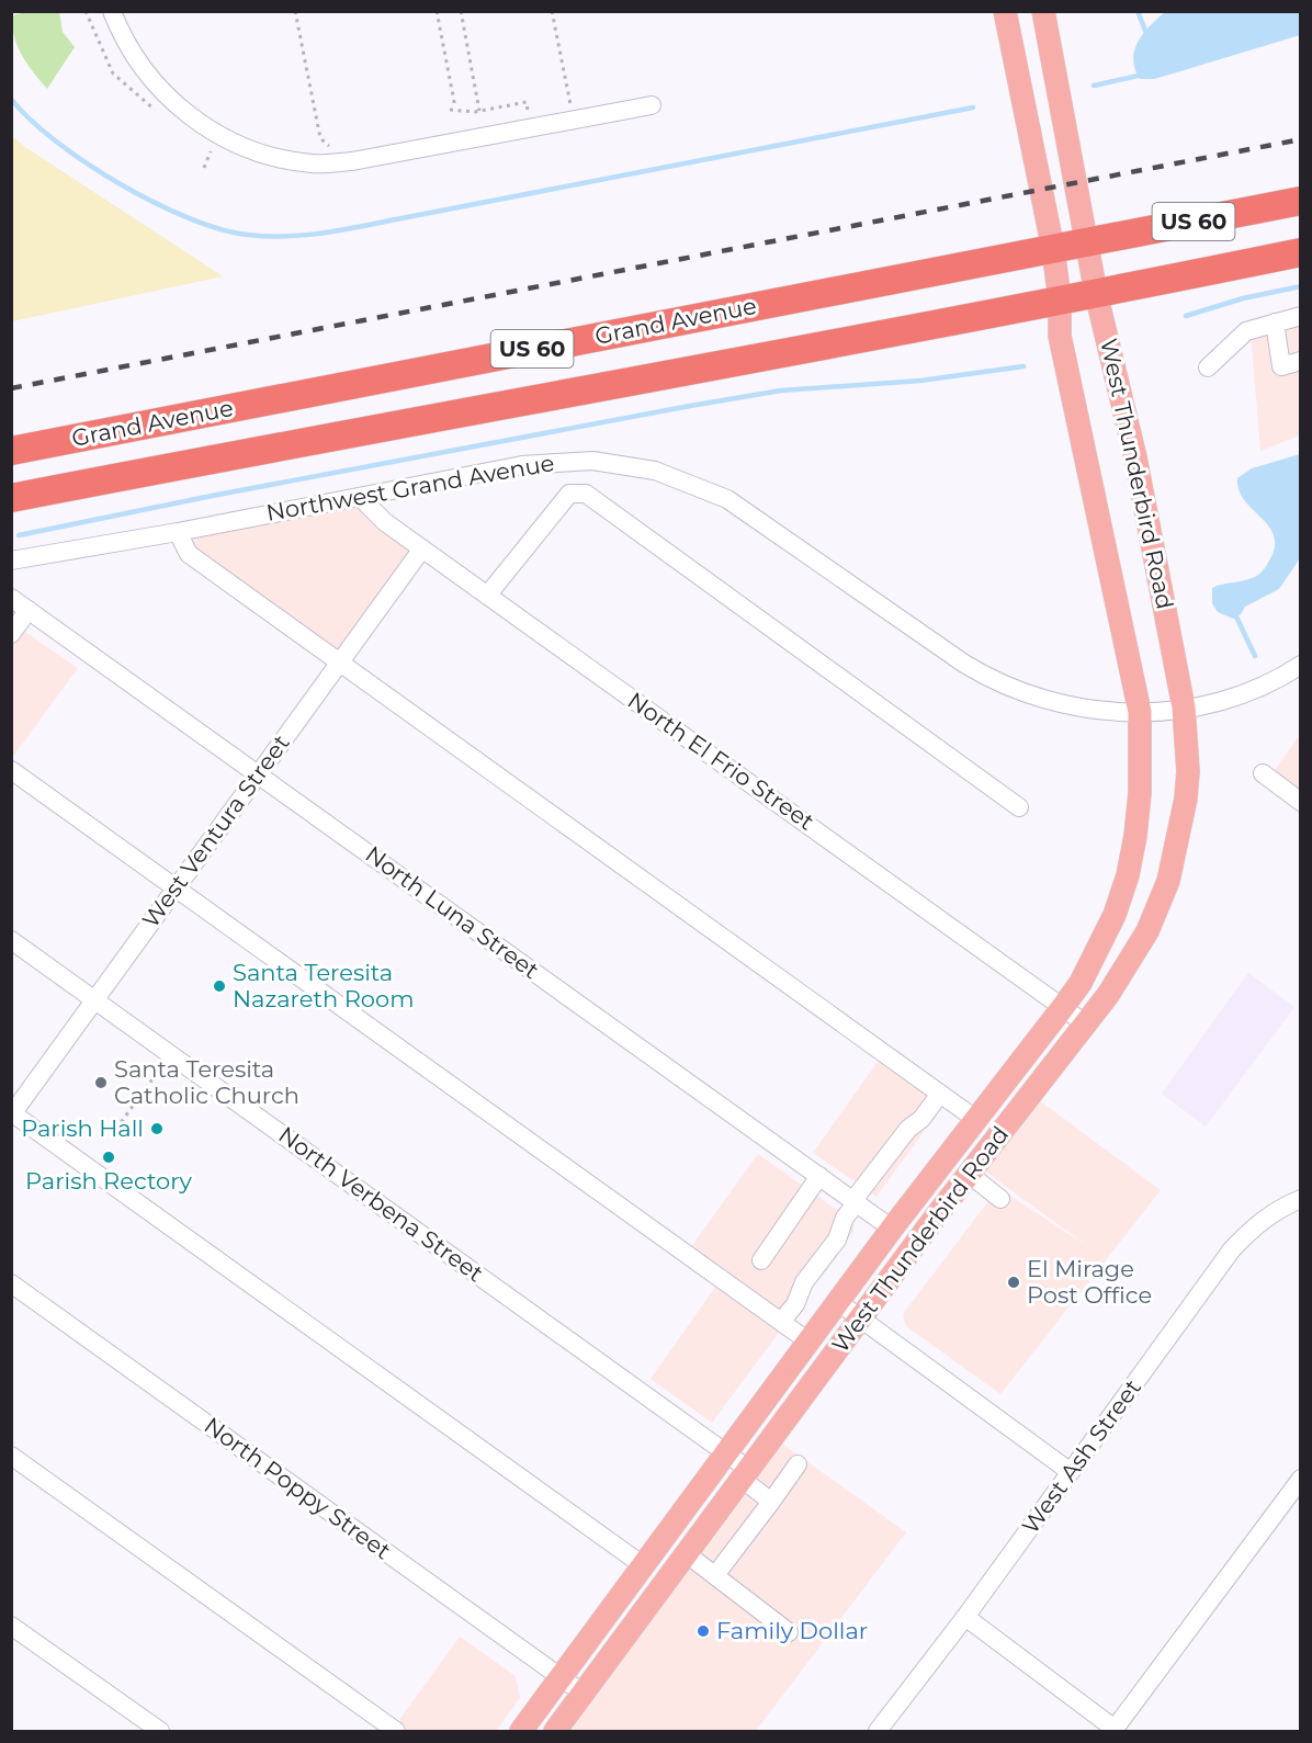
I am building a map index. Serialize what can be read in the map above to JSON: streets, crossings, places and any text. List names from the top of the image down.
{
  "streets": {
    "highway": ["US 60", "Grand Avenue"],
    "main road": ["West Thunderbird Road"],
    "street": [
      "Northwest Grand Avenue",
      "North El Frio Street",
      "West Ventura Street",
      "North Luna Street",
      "North Verbena Street",
      "West Ash Street",
      "North Poppy Street"
    ]
  },
  "crossings": [
    ["Grand Avenue", "West Thunderbird Road"],
    ["West Thunderbird Road", "Northwest Grand Avenue"],
    ["West Thunderbird Road", "North El Frio Street"],
    ["West Thunderbird Road", "North Luna Street"],
    ["West Thunderbird Road", "North Verbena Street"],
    ["West Thunderbird Road", "North Poppy Street"],
    ["Northwest Grand Avenue", "North El Frio Street"],
    ["North El Frio Street", "West Ventura Street"],
    ["West Ventura Street", "North Luna Street"],
    ["West Ventura Street", "North Verbena Street"]
  ],
  "places": [
    "Santa Teresita Nazareth Room",
    "Santa Teresita Catholic Church",
    "Parish Hall",
    "Parish Rectory",
    "El Mirage Post Office",
    "Family Dollar"
  ]
}
